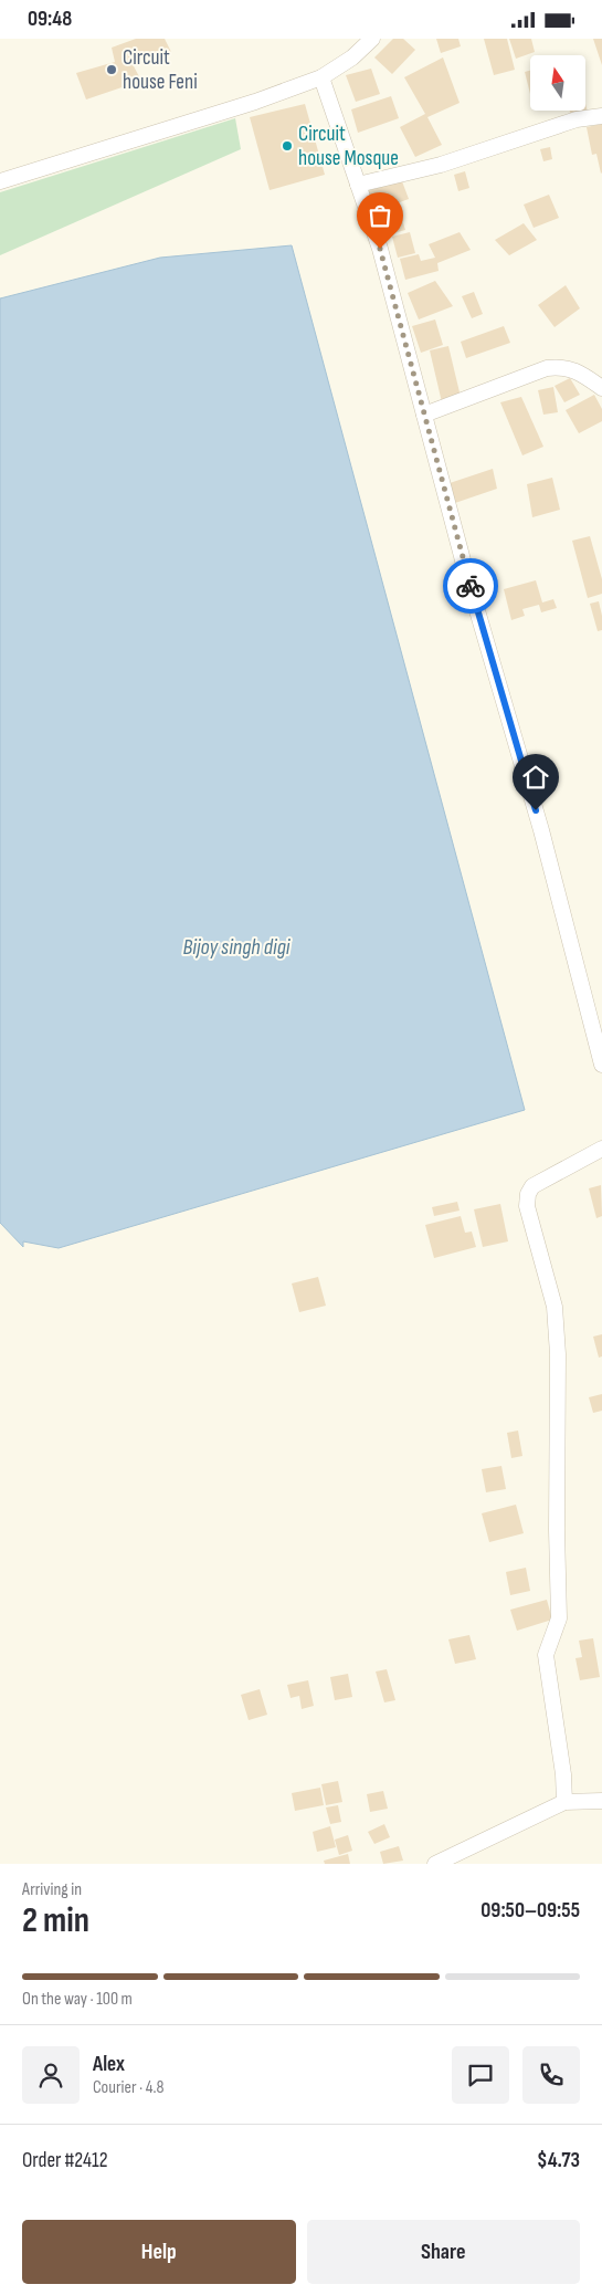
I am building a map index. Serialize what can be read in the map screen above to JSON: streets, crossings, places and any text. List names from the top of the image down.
{
  "water": ["Bijoy singh digi"],
  "places": ["Circuit house Feni", "Circuit house Mosque"],
  "north": "top",
  "page": {
    "status": "09:48",
    "heading": ["2 min", "Arriving in", "09:50–09:55"],
    "panel": [
      "Alex",
      "Courier · 4.8",
      "Order #2412",
      "$4.73"
    ],
    "bar": "On the way · 100 m",
    "buttons": ["Help", "Share"]
  }
}
